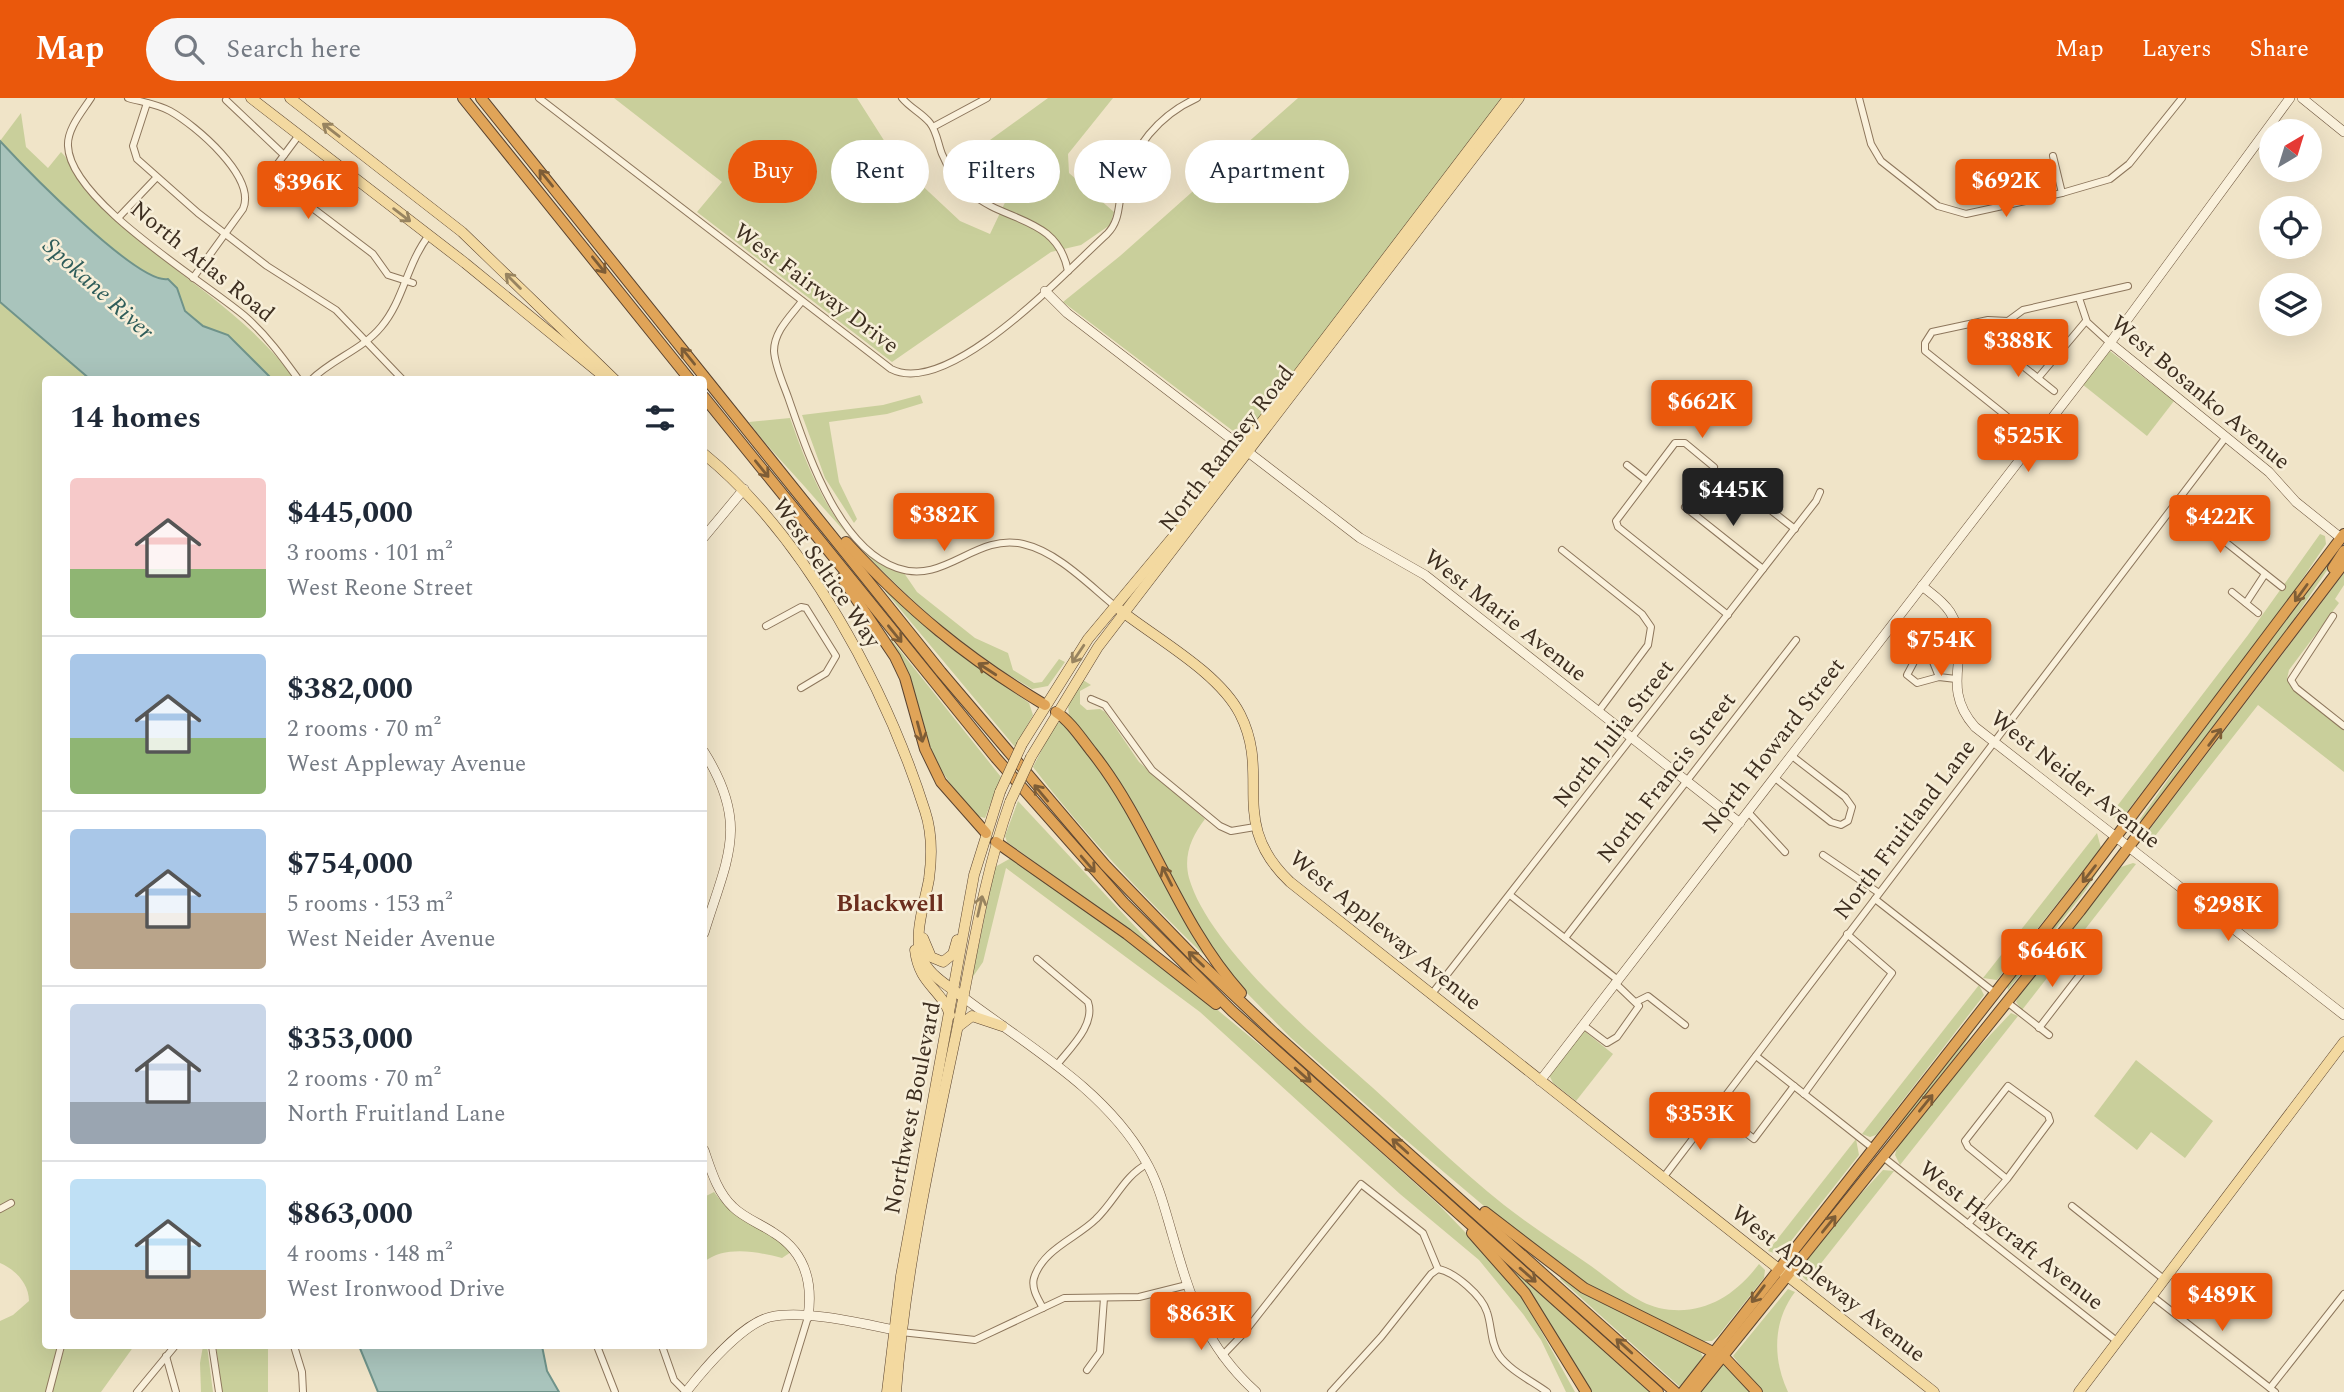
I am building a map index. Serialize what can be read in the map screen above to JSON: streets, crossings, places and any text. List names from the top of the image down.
{
  "streets": {
    "main road": [
      "North Ramsey Road",
      "West Seltice Way",
      "West Appleway Avenue",
      "Northwest Boulevard"
    ],
    "street": [
      "North Atlas Road",
      "West Fairway Drive",
      "West Bosanko Avenue",
      "West Marie Avenue",
      "North Julia Street",
      "North Howard Street",
      "North Francis Street",
      "West Neider Avenue",
      "North Fruitland Lane",
      "West Haycraft Avenue"
    ]
  },
  "crossings": [
    ["West Fairway Drive", "West Marie Avenue"],
    ["West Fairway Drive", "West Appleway Avenue"],
    ["West Bosanko Avenue", "North Howard Street"],
    ["West Bosanko Avenue", "North Fruitland Lane"],
    ["North Ramsey Road", "West Marie Avenue"],
    ["North Ramsey Road", "West Appleway Avenue"],
    ["North Ramsey Road", "Northwest Boulevard"],
    ["West Seltice Way", "Northwest Boulevard"],
    ["West Marie Avenue", "North Julia Street"],
    ["West Marie Avenue", "North Howard Street"],
    ["West Marie Avenue", "North Francis Street"],
    ["North Julia Street", "West Appleway Avenue"],
    ["North Howard Street", "West Neider Avenue"],
    ["North Howard Street", "West Appleway Avenue"],
    ["West Neider Avenue", "North Fruitland Lane"],
    ["North Fruitland Lane", "West Appleway Avenue"]
  ],
  "districts": ["Blackwell"],
  "water": ["Spokane River"],
  "north": "top right",
  "page": {
    "header": "Map",
    "search": "Search here",
    "nav": ["Map", "Layers", "Share"],
    "chip": [
      "Buy",
      "Rent",
      "Filters",
      "New",
      "Apartment"
    ],
    "price": [
      "$692K",
      "$396K",
      "$388K",
      "$662K",
      "$525K",
      "$445K",
      "$382K",
      "$422K",
      "$754K",
      "$298K",
      "$646K",
      "$353K",
      "$489K",
      "$863K"
    ],
    "heading": "14 homes",
    "list": [
      {
        "name": "$445,000",
        "note": "3 rooms · 101 m² · West Reone Street"
      },
      {
        "name": "$382,000",
        "note": "2 rooms · 70 m² · West Appleway Avenue"
      },
      {
        "name": "$754,000",
        "note": "5 rooms · 153 m² · West Neider Avenue"
      },
      {
        "name": "$353,000",
        "note": "2 rooms · 70 m² · North Fruitland Lane"
      },
      {
        "name": "$863,000",
        "note": "4 rooms · 148 m² · West Ironwood Drive"
      }
    ]
  }
}
